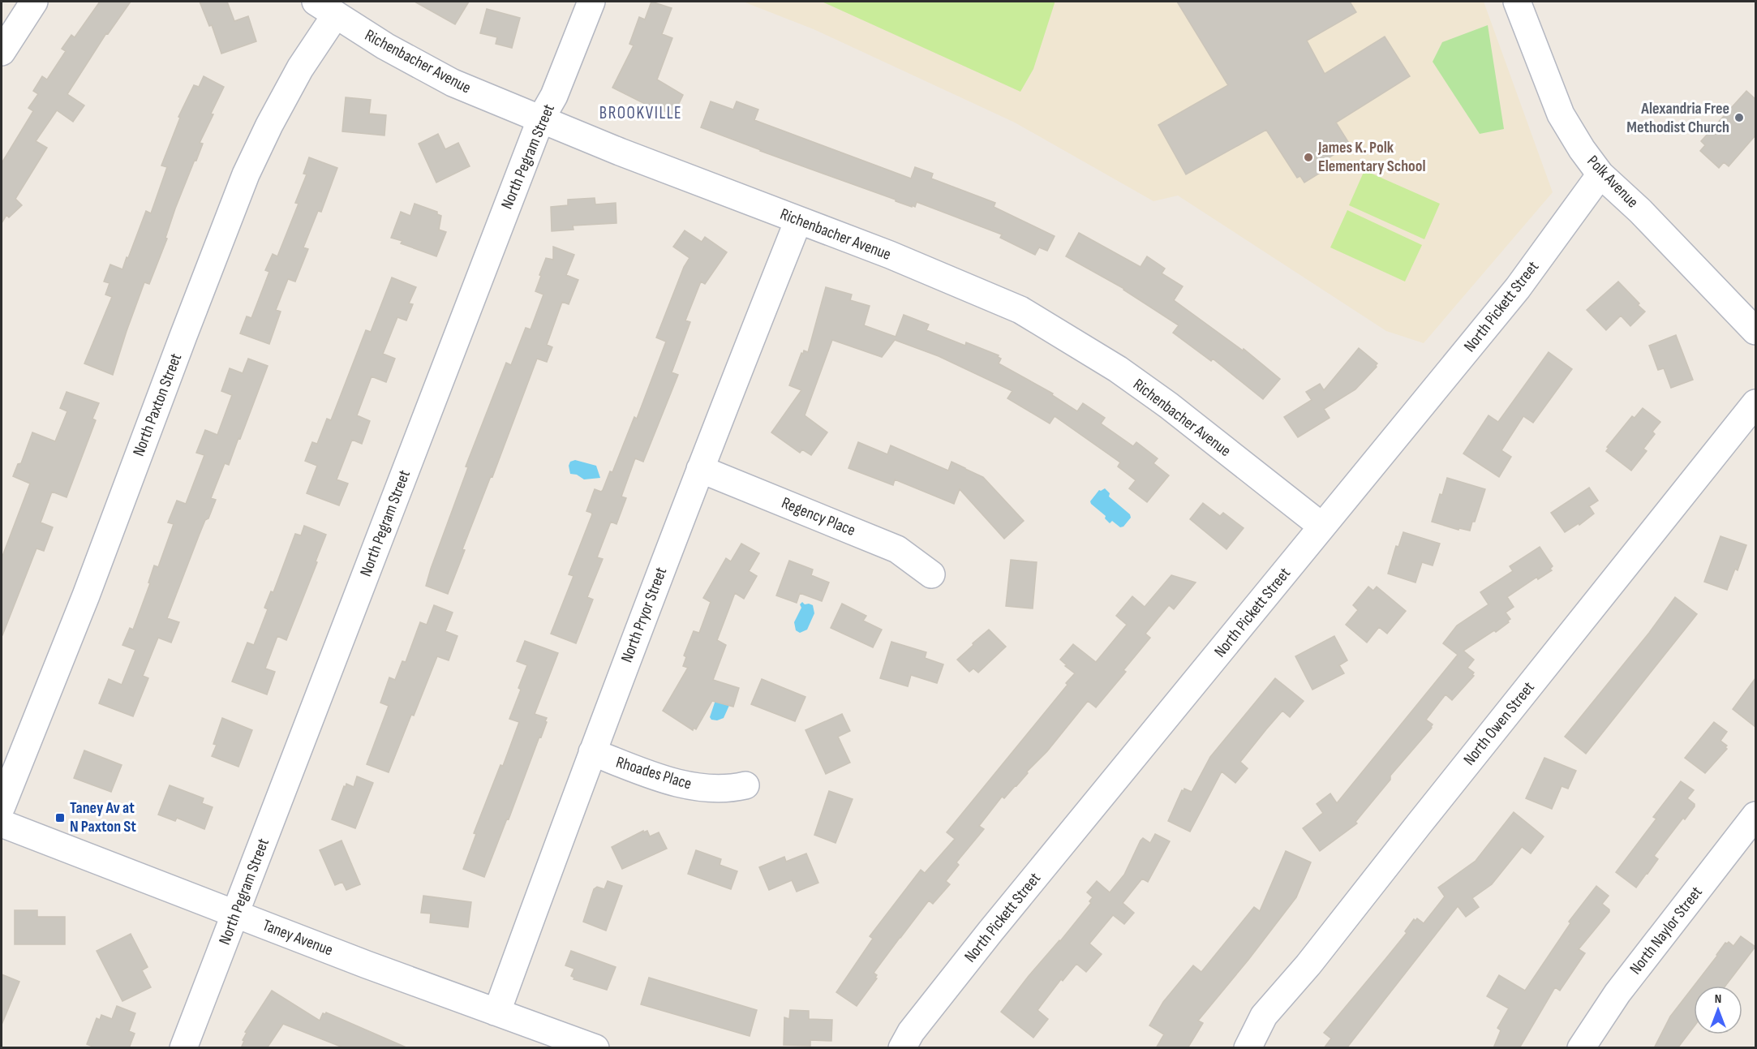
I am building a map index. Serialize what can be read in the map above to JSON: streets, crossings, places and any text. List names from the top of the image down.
{
  "streets": {
    "street": [
      "Richenbacher Avenue",
      "North Pegram Street",
      "Polk Avenue",
      "North Pickett Street",
      "North Paxton Street",
      "Regency Place",
      "North Pryor Street",
      "North Owen Street",
      "Rhoades Place",
      "North Naylor Street",
      "Taney Avenue"
    ]
  },
  "crossings": [
    ["Richenbacher Avenue", "North Pegram Street"],
    ["Richenbacher Avenue", "North Pickett Street"],
    ["Richenbacher Avenue", "North Paxton Street"],
    ["Richenbacher Avenue", "North Pryor Street"],
    ["North Pegram Street", "Taney Avenue"],
    ["Polk Avenue", "North Pickett Street"],
    ["Regency Place", "North Pryor Street"],
    ["North Pryor Street", "Rhoades Place"],
    ["North Pryor Street", "Taney Avenue"]
  ],
  "districts": ["BROOKVILLE"],
  "places": {
    "other": ["Alexandria Free Methodist Church", "James K. Polk Elementary School"],
    "transit": ["Taney Av at N Paxton St"]
  },
  "north": "top"
}
